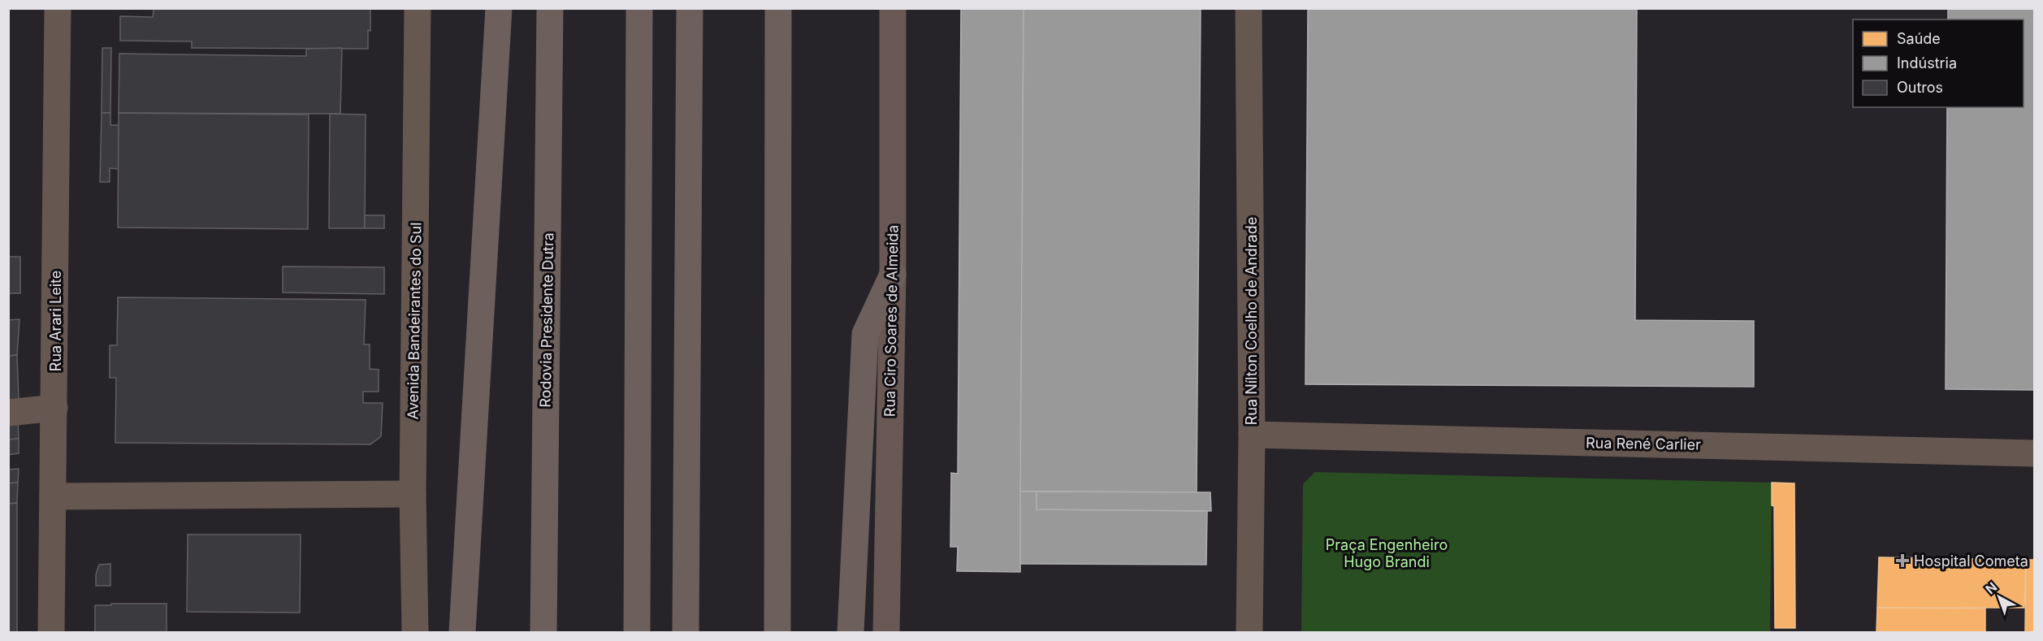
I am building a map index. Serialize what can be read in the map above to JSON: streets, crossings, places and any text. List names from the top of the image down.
{
  "streets": {
    "highway": ["Rodovia Presidente Dutra"],
    "main road": ["Rua Ciro Soares de Almeida"],
    "street": [
      "Rua Arari Leite",
      "Avenida Bandeirantes do Sul",
      "Rua Nílton Coelho de Andrade",
      "Rua René Carlier"
    ]
  },
  "crossings": [
    ["Rua Nílton Coelho de Andrade", "Rua René Carlier"]
  ],
  "parks": ["Praça Engenheiro Hugo Brandi"],
  "places": {
    "health": ["Hospital Cometa"]
  },
  "legend": ["Saúde", "Indústria", "Outros"],
  "north": "top left"
}
